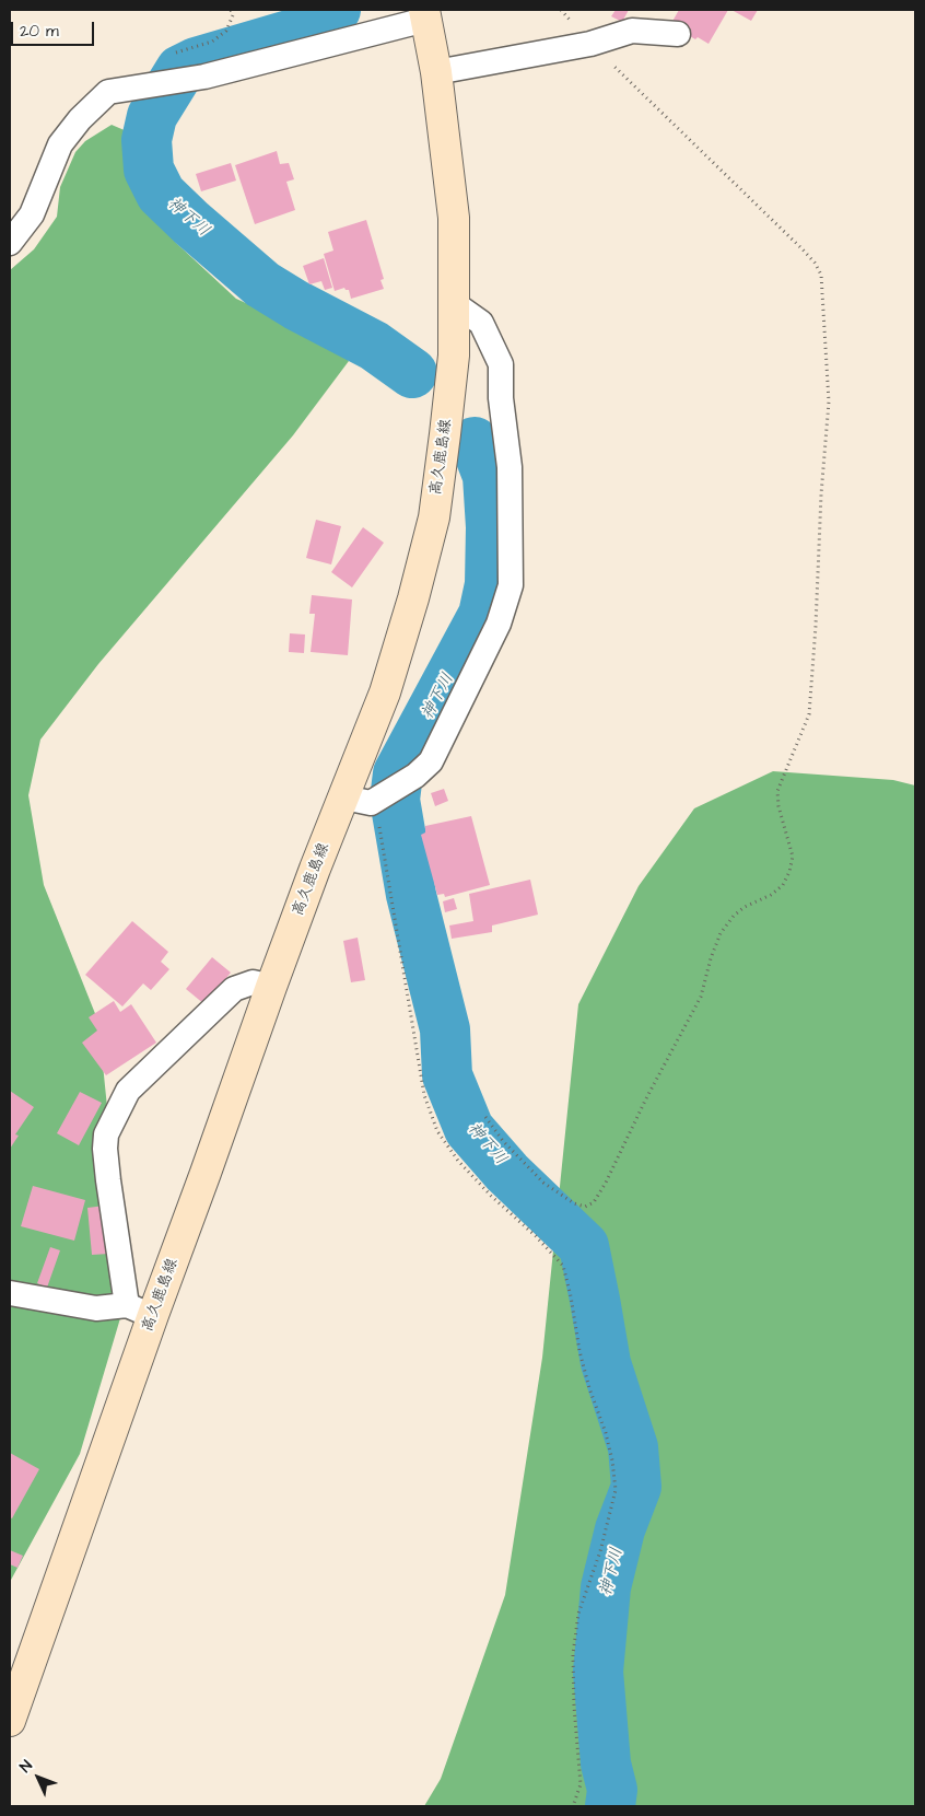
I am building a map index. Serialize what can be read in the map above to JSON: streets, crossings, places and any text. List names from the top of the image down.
{
  "streets": {
    "main road": ["高久鹿島線"]
  },
  "water": ["神下川"],
  "scale_bar": "20 m",
  "north": "top left"
}
